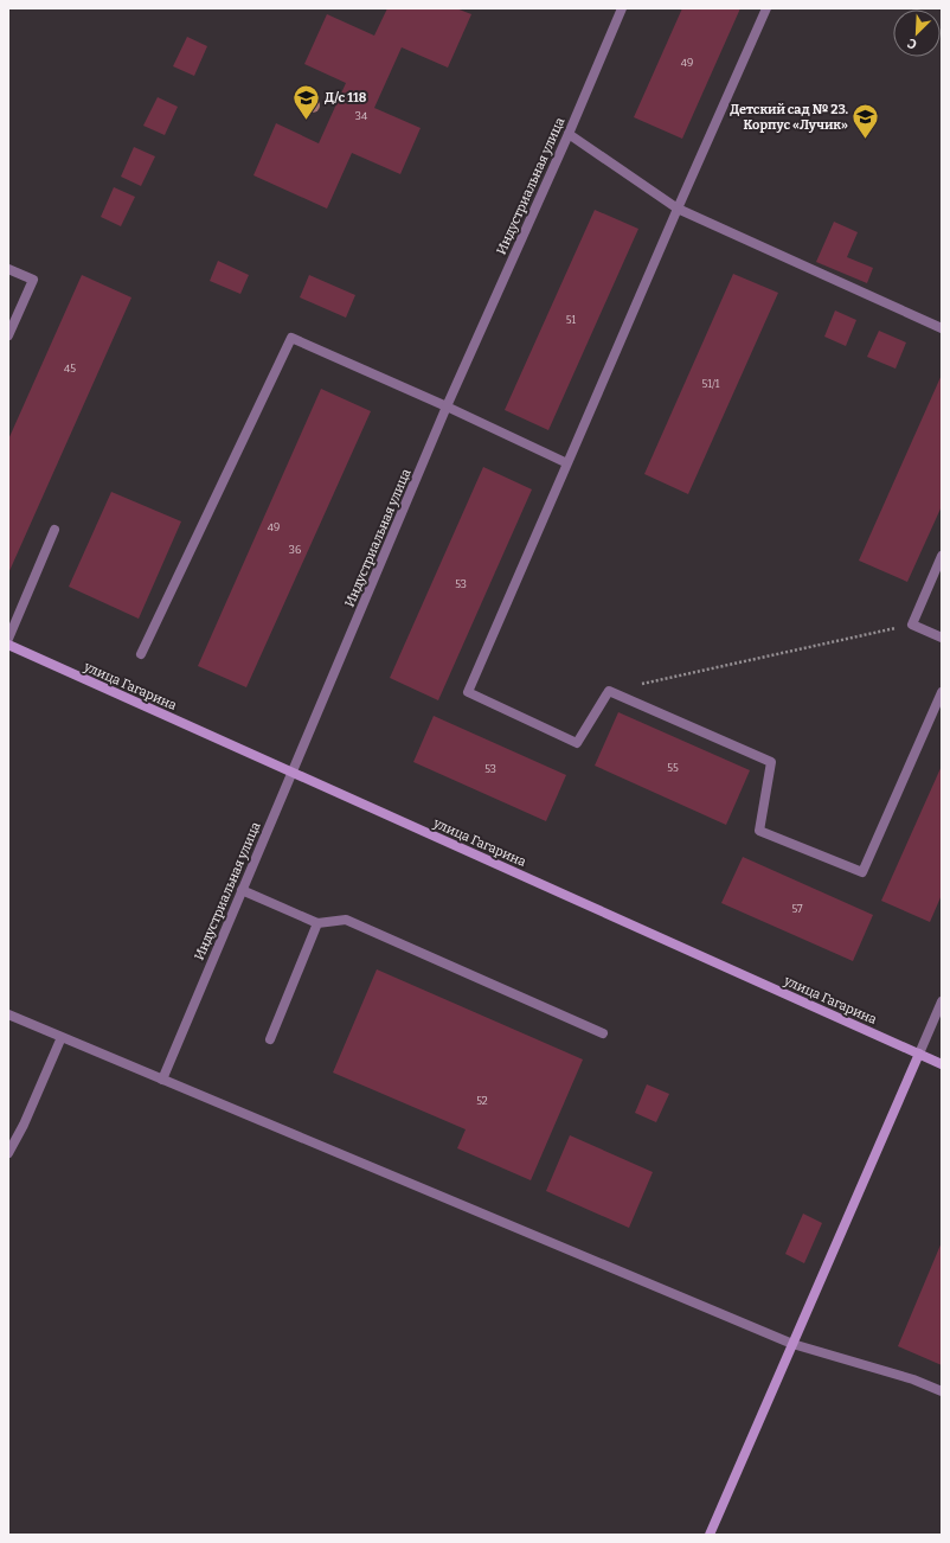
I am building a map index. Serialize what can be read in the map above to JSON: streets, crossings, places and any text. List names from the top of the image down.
{
  "streets": {
    "main road": ["улица Гагарина"],
    "street": ["Индустриальная улица"]
  },
  "crossings": [
    ["Индустриальная улица", "улица Гагарина"]
  ],
  "places": {
    "school or university": ["Д/с 118", "Детский сад № 23. Корпус «Лучик»"]
  },
  "house_numbers": [
    "49",
    "34",
    "51",
    "45",
    "51/1",
    "49",
    "36",
    "53",
    "55",
    "53",
    "57",
    "52"
  ],
  "north": "bottom left"
}
